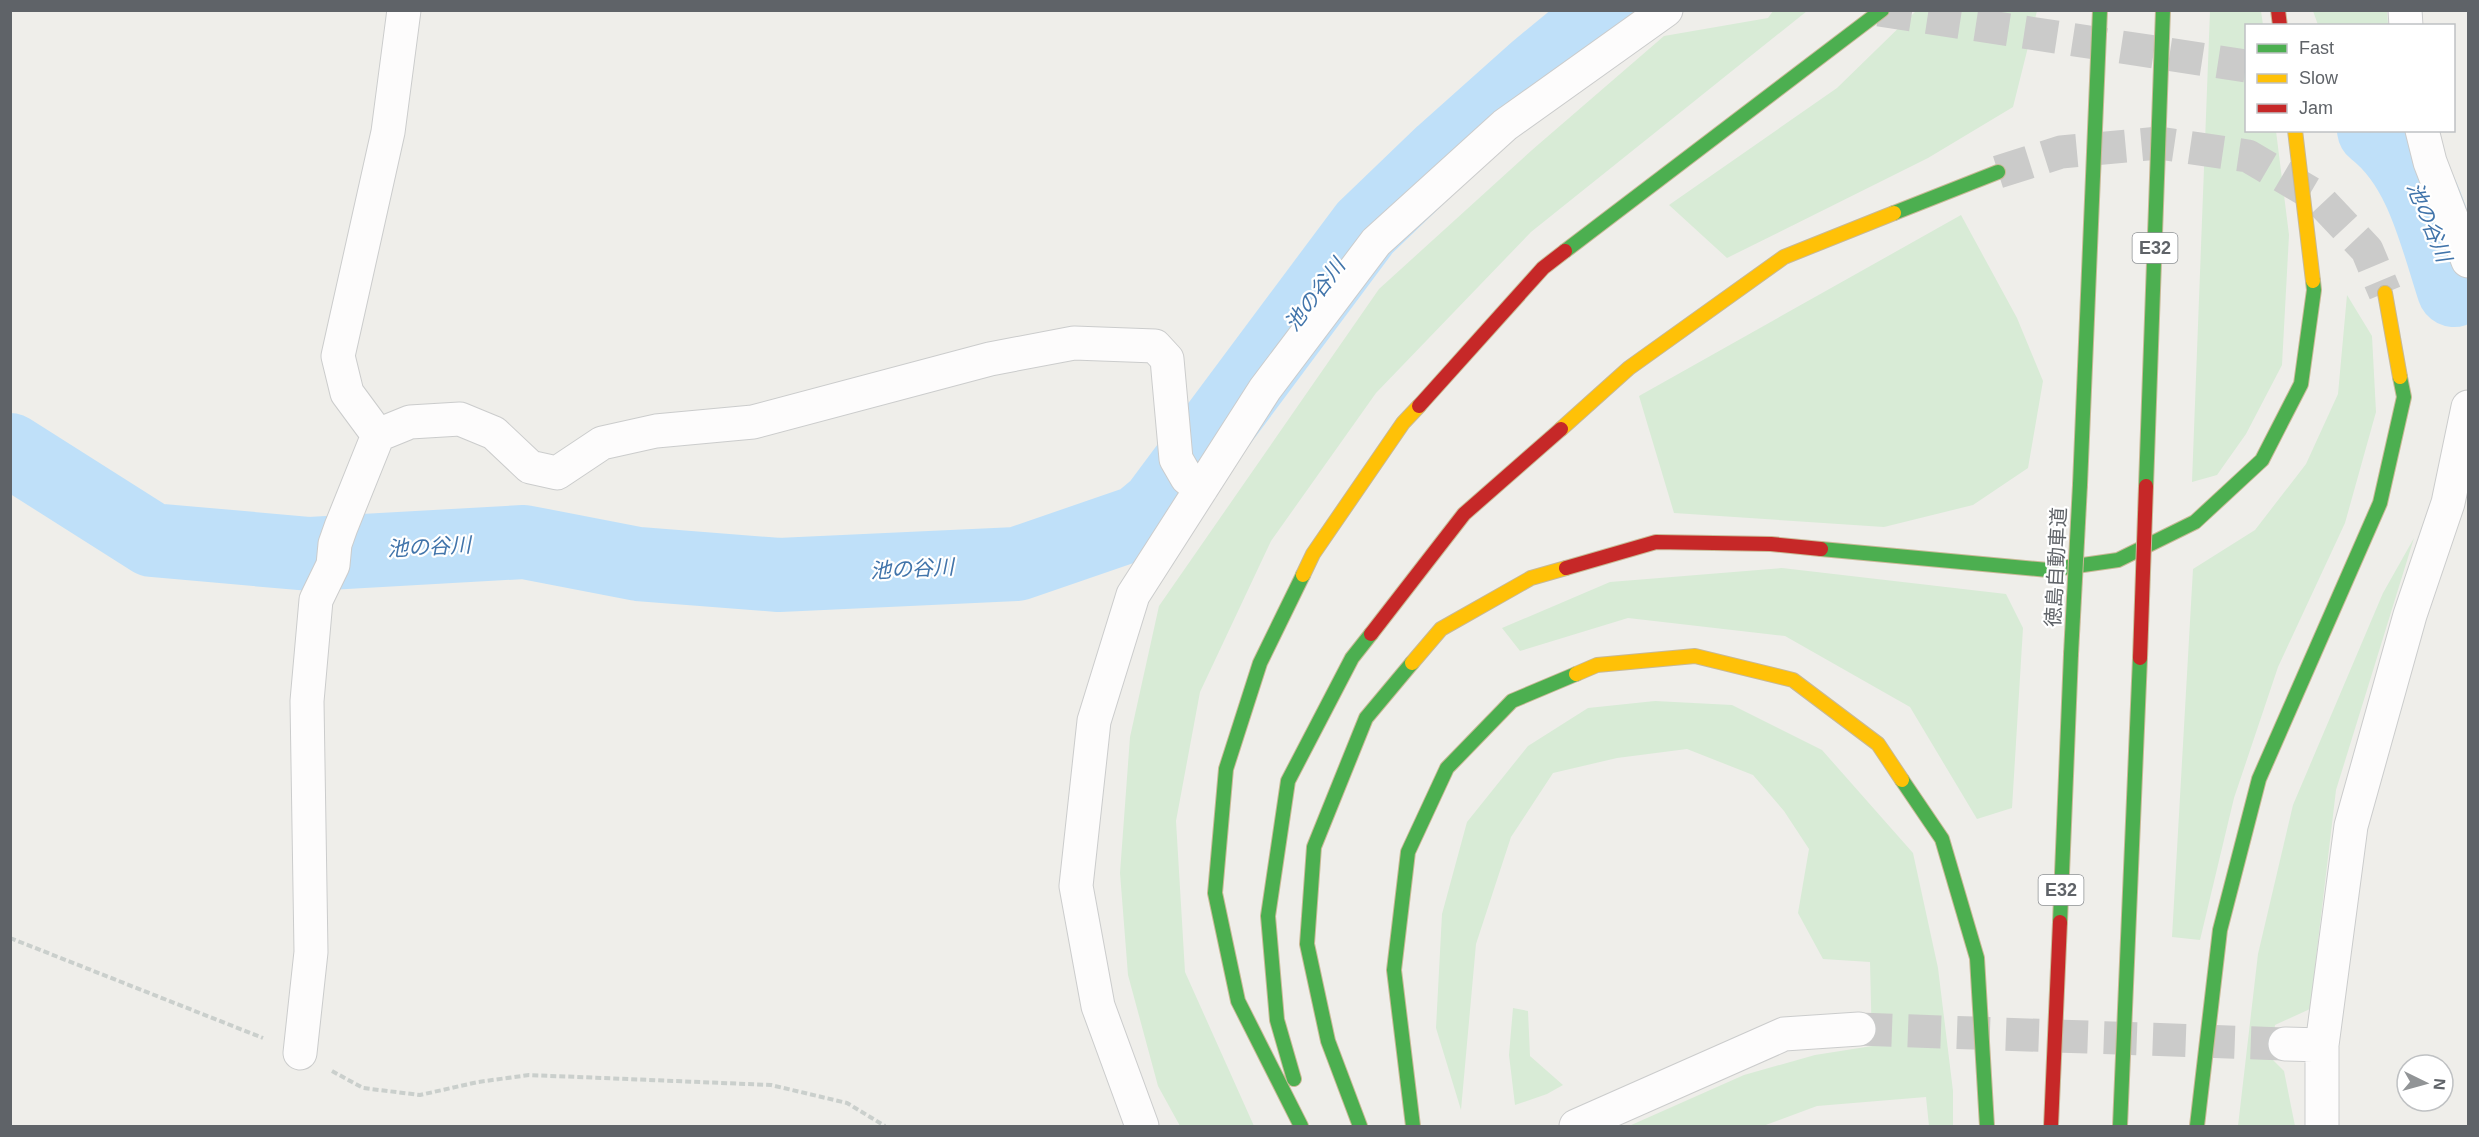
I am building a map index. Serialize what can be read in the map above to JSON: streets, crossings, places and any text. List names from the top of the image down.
{
  "streets": {
    "highway": ["E32", "徳島自動車道"]
  },
  "water": ["池の谷川"],
  "legend": ["Fast", "Slow", "Jam"],
  "north": "right"
}
